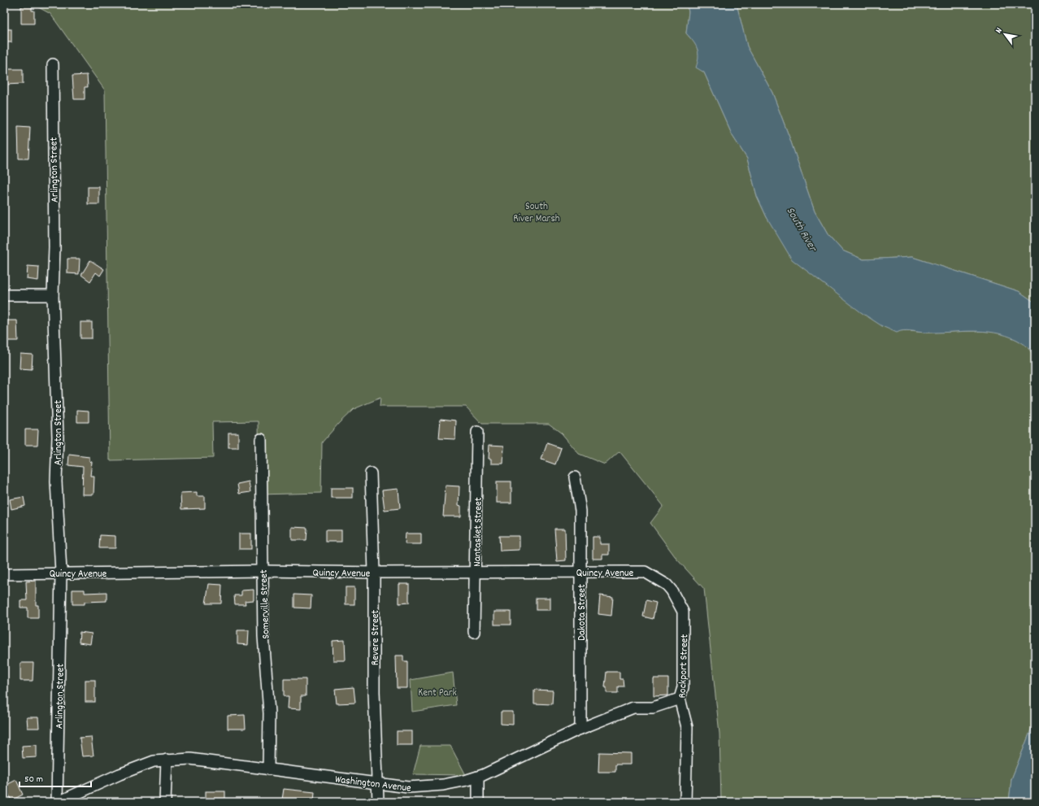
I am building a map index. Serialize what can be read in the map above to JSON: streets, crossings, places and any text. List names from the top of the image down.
{
  "streets": {
    "street": [
      "Arlington Street",
      "Nantasket Street",
      "Quincy Avenue",
      "Somerville Street",
      "Dakota Street",
      "Revere Street",
      "Rockport Street",
      "Washington Avenue"
    ]
  },
  "crossings": [
    ["Arlington Street", "Quincy Avenue"],
    ["Arlington Street", "Washington Avenue"],
    ["Nantasket Street", "Quincy Avenue"],
    ["Quincy Avenue", "Somerville Street"],
    ["Quincy Avenue", "Dakota Street"],
    ["Quincy Avenue", "Revere Street"],
    ["Quincy Avenue", "Rockport Street"],
    ["Somerville Street", "Washington Avenue"],
    ["Dakota Street", "Washington Avenue"],
    ["Revere Street", "Washington Avenue"],
    ["Rockport Street", "Washington Avenue"]
  ],
  "water": ["South River"],
  "parks": ["South River Marsh", "Kent Park"],
  "scale_bar": "50 m",
  "north": "top left"
}
